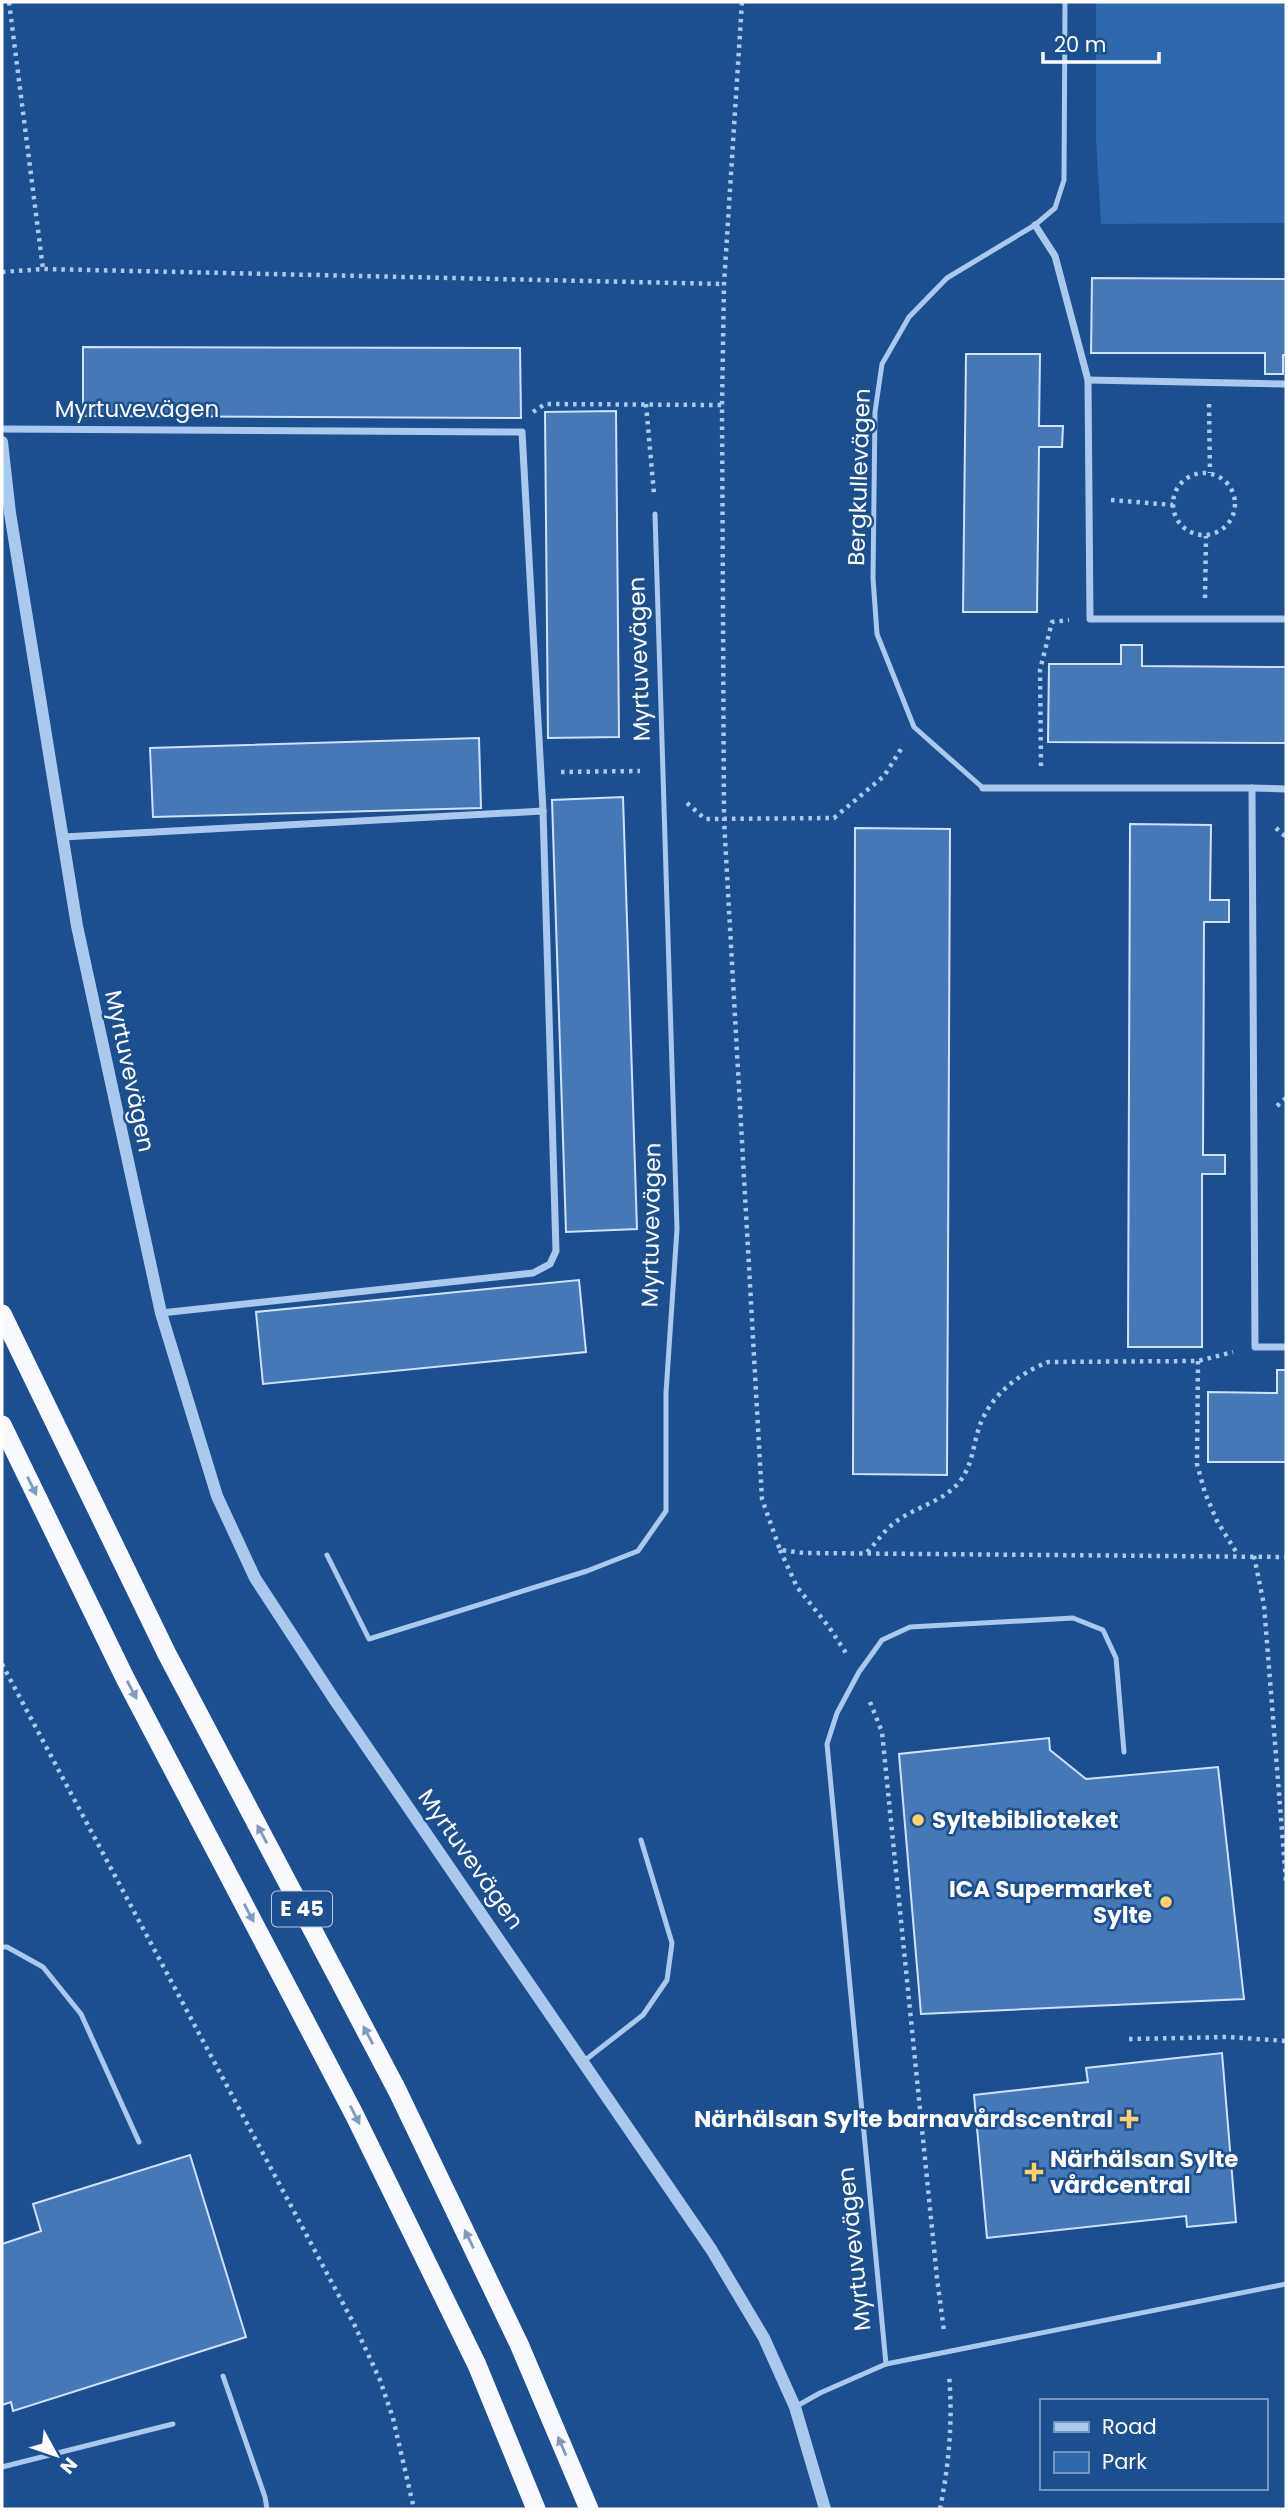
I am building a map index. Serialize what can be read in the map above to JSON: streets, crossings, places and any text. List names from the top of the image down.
{
  "streets": {
    "highway": ["E 45"],
    "street": ["Myrtuvevägen"],
    "lane": ["Bergkullevägen"]
  },
  "places": {
    "other": ["Syltebiblioteket", "ICA Supermarket Sylte"],
    "health": ["Närhälsan Sylte barnavårdscentral", "Närhälsan Sylte vårdcentral"]
  },
  "legend": ["Road", "Park"],
  "scale_bar": "20 m",
  "north": "bottom right"
}
